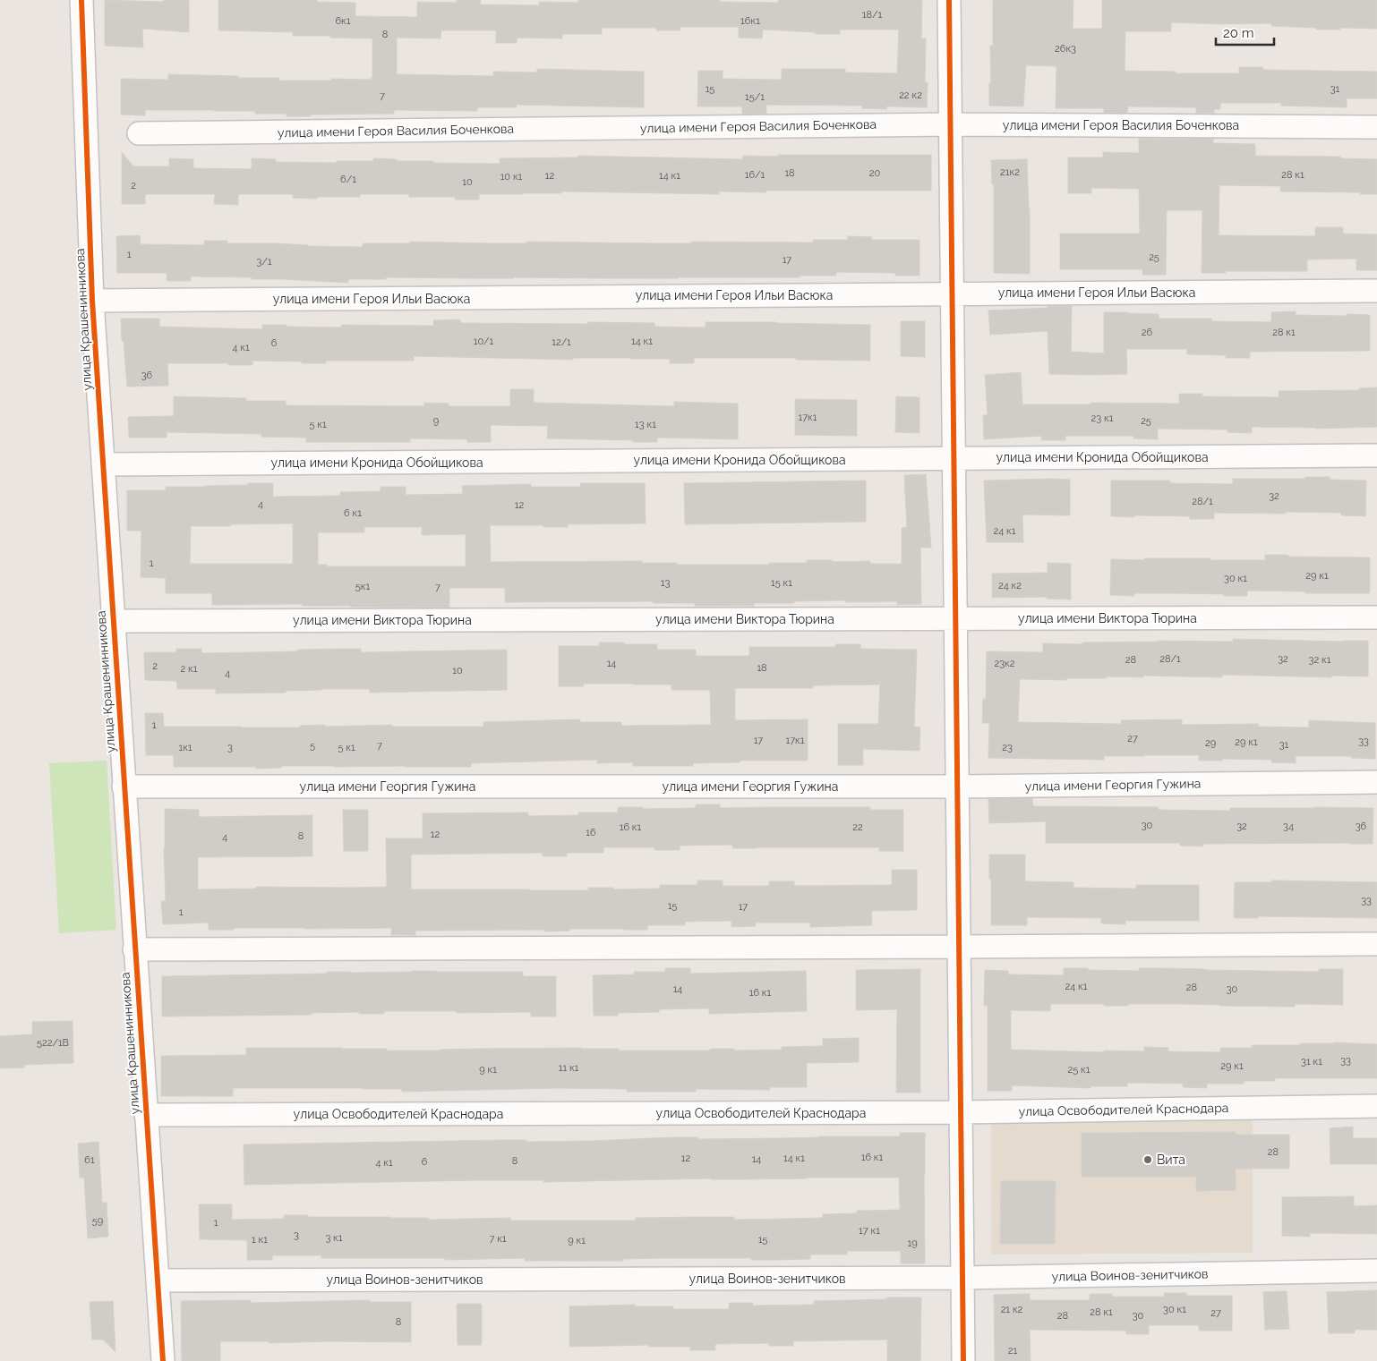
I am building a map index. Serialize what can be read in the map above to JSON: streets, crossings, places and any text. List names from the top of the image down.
{
  "streets": {
    "street": [
      "улица имени Героя Василия Боченкова",
      "улица имени Героя Ильи Васюка",
      "улица Крашенинникова",
      "улица имени Кронида Обойщикова",
      "улица имени Виктора Тюрина",
      "улица имени Георгия Гужина",
      "улица Освободителей Краснодара",
      "улица Воинов-зенитчиков"
    ]
  },
  "crossings": [
    ["улица имени Героя Ильи Васюка", "улица Крашенинникова"],
    ["улица Крашенинникова", "улица имени Кронида Обойщикова"],
    ["улица Крашенинникова", "улица имени Виктора Тюрина"],
    ["улица Крашенинникова", "улица имени Георгия Гужина"],
    ["улица Крашенинникова", "улица Освободителей Краснодара"],
    ["улица Крашенинникова", "улица Воинов-зенитчиков"]
  ],
  "places": ["Вита"],
  "house_numbers": [
    "18/1",
    "6к1",
    "16к1",
    "8",
    "26к3",
    "15",
    "31",
    "22 к2",
    "7",
    "15/1",
    "21к2",
    "18",
    "20",
    "16/1",
    "28 к1",
    "12",
    "14 к1",
    "10 к1",
    "6/1",
    "10",
    "2",
    "1",
    "25",
    "17",
    "3/1",
    "26",
    "28 к1",
    "10/1",
    "14 к1",
    "12/1",
    "6",
    "4 к1",
    "36",
    "17к1",
    "23 к1",
    "9",
    "25",
    "5 к1",
    "13 к1",
    "32",
    "28/1",
    "4",
    "12",
    "6 к1",
    "24 к1",
    "1",
    "29 к1",
    "30 к1",
    "13",
    "15 к1",
    "24 к2",
    "5к1",
    "7",
    "28/1",
    "32",
    "28",
    "32 к1",
    "14",
    "23к2",
    "2",
    "18",
    "2 к1",
    "10",
    "4",
    "1",
    "27",
    "17",
    "17к1",
    "33",
    "29 к1",
    "29",
    "31",
    "5",
    "7",
    "1к1",
    "3",
    "5 к1",
    "23",
    "30",
    "32",
    "34",
    "36",
    "16 к1",
    "22",
    "16",
    "12",
    "8",
    "4",
    "33",
    "15",
    "17",
    "1",
    "24 к1",
    "28",
    "14",
    "30",
    "16 к1",
    "522/1В",
    "33",
    "31 к1",
    "29 к1",
    "11 к1",
    "9 к1",
    "25 к1",
    "28",
    "16 к1",
    "12",
    "14 к1",
    "14",
    "61",
    "8",
    "6",
    "4 к1",
    "59",
    "1",
    "17 к1",
    "3",
    "3 к1",
    "7 к1",
    "1 к1",
    "15",
    "9 к1",
    "19",
    "21 к2",
    "30 к1",
    "28 к1",
    "27",
    "28",
    "30",
    "8",
    "21"
  ],
  "scale_bar": "20 m"
}
